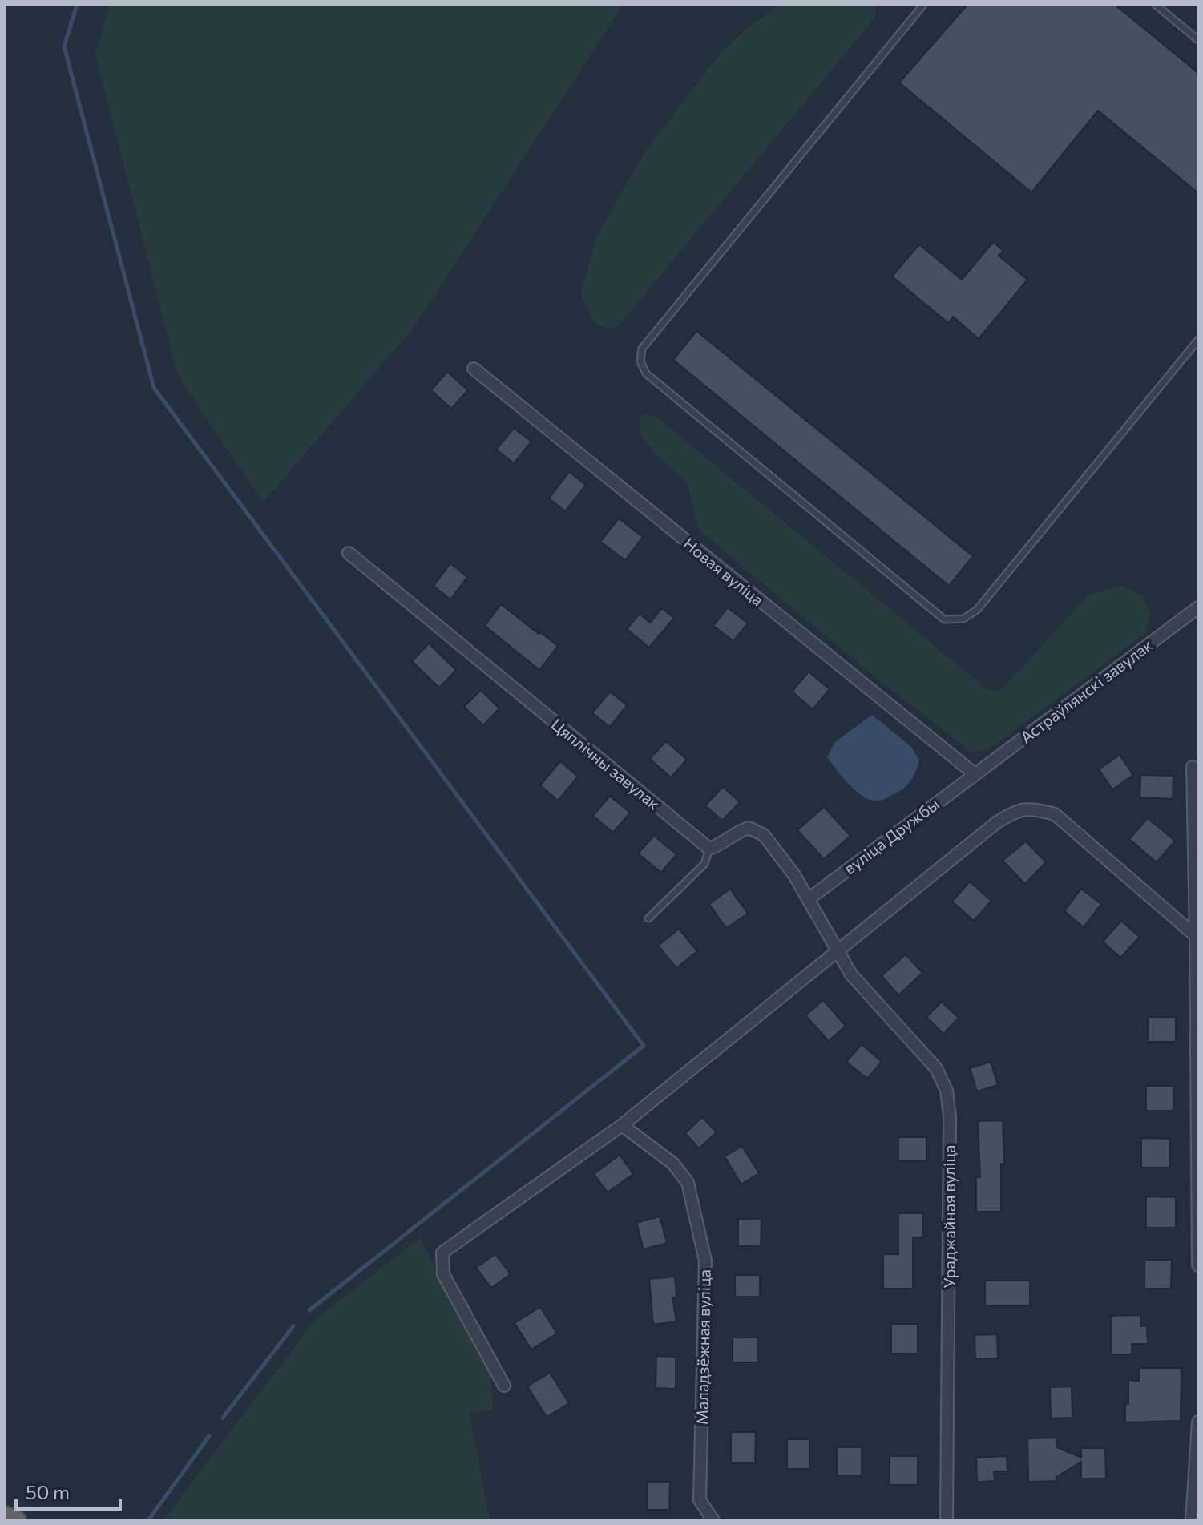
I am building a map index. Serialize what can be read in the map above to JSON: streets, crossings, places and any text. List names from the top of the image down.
{
  "streets": {
    "street": [
      "Новая вуліца",
      "Астраўлянскі завулак",
      "Цяплічны завулак",
      "вуліца Дружбы",
      "Ураджайная вуліца",
      "Маладзёжная вуліца"
    ]
  },
  "crossings": [
    ["Новая вуліца", "Астраўлянскі завулак"],
    ["Новая вуліца", "вуліца Дружбы"],
    ["Астраўлянскі завулак", "вуліца Дружбы"]
  ],
  "scale_bar": "50 m"
}
